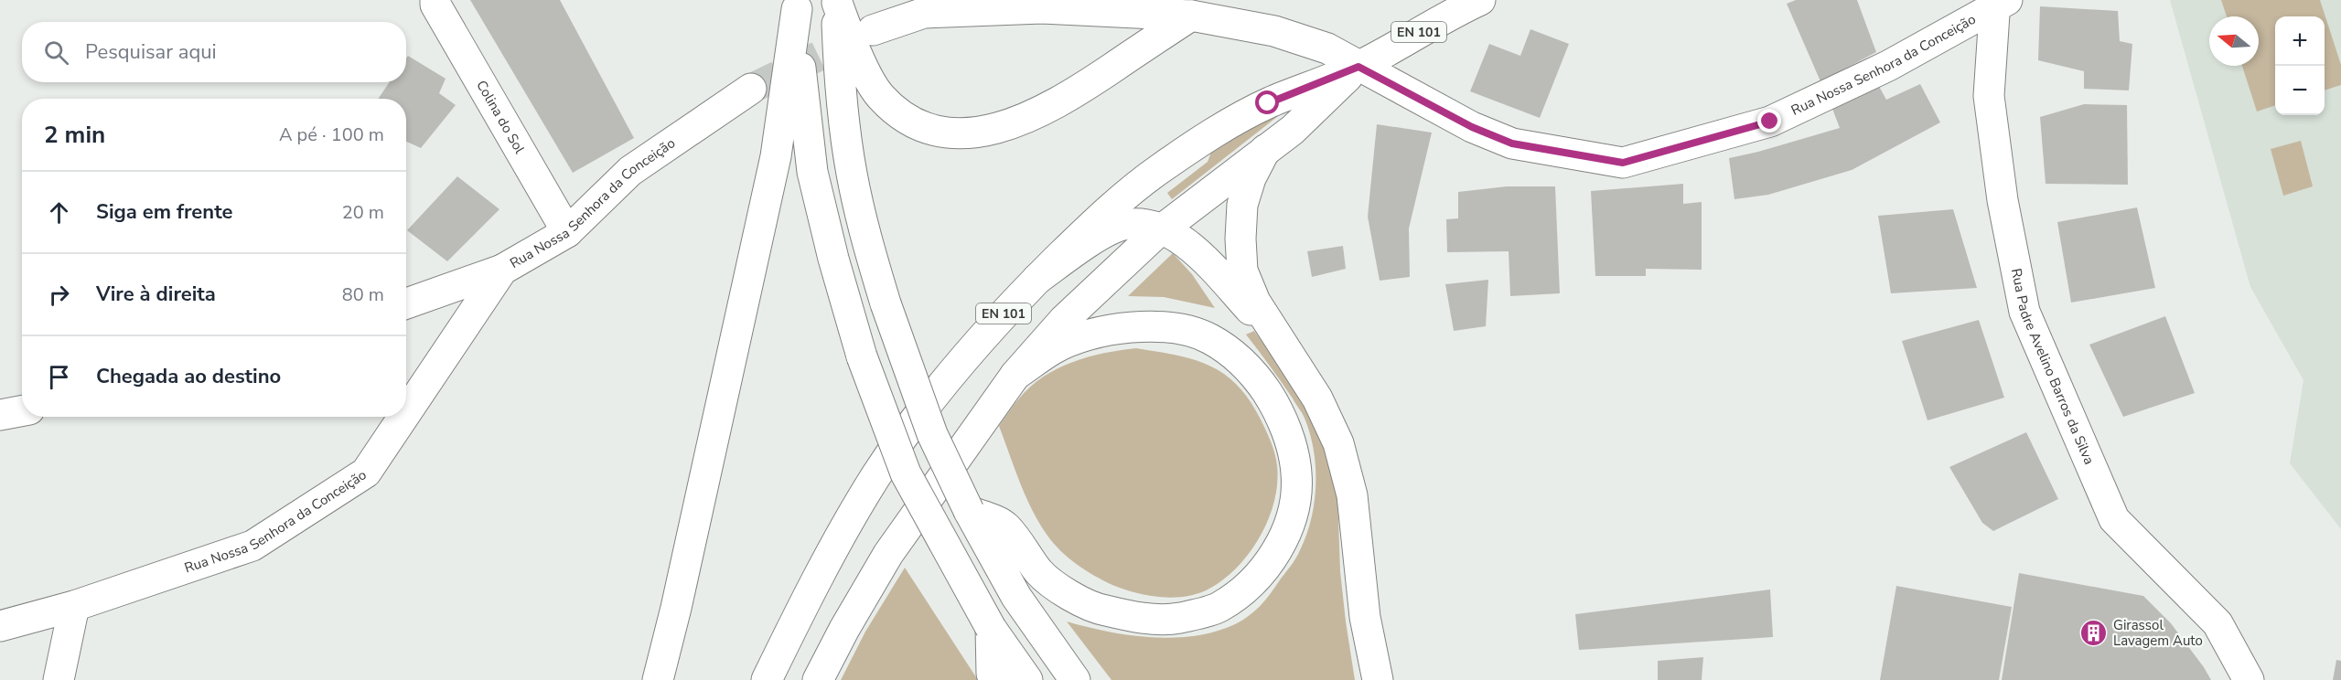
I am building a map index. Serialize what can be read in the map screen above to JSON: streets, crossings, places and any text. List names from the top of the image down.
{
  "streets": {
    "main road": [
      "EN 101",
      "Rua Nossa Senhora da Conceição",
      "Colina do Sol",
      "Rua Padre Avelino Barros da Silva"
    ]
  },
  "crossings": [
    ["EN 101", "Rua Nossa Senhora da Conceição"],
    ["Rua Nossa Senhora da Conceição", "Colina do Sol"],
    ["Rua Nossa Senhora da Conceição", "Rua Padre Avelino Barros da Silva"]
  ],
  "places": {
    "building": ["Girassol Lavagem Auto"]
  },
  "north": "left",
  "page": {
    "map_buttons": ["+", "−"],
    "search": "Pesquisar aqui",
    "heading": ["2 min", "A pé · 100 m"],
    "list": [
      ["Siga em frente", "20 m"],
      ["Vire à direita", "80 m"],
      "Chegada ao destino"
    ]
  }
}
